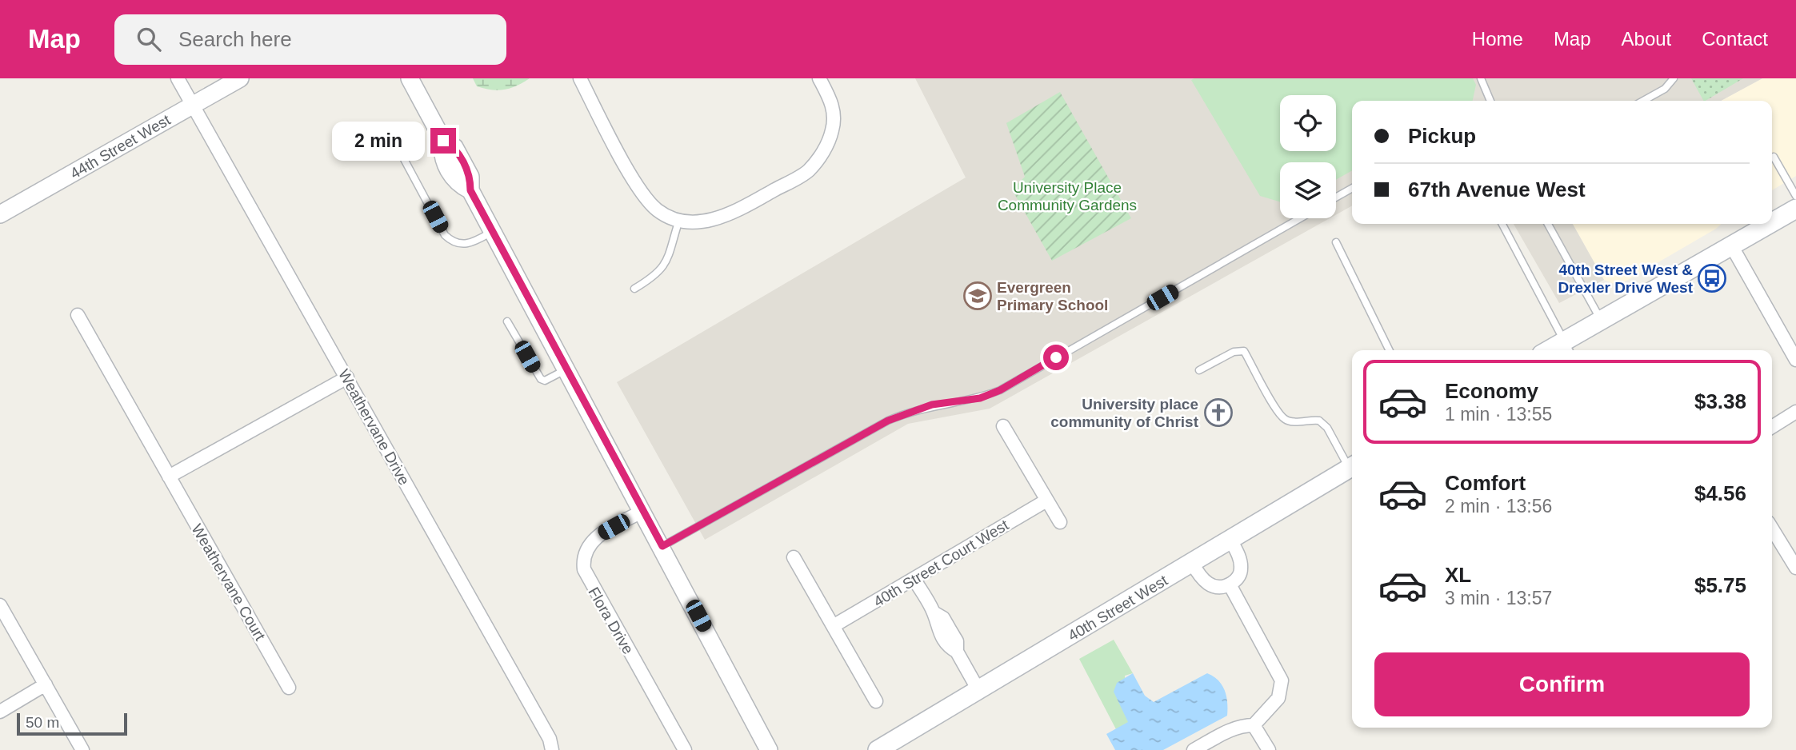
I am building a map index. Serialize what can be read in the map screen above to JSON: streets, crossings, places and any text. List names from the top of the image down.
{
  "streets": {
    "main road": ["40th Street West"],
    "street": [
      "44th Street West",
      "Weathervane Drive",
      "40th Street Court West",
      "Weathervane Court",
      "Flora Drive"
    ]
  },
  "crossings": [
    ["44th Street West", "Weathervane Drive"]
  ],
  "parks": ["University Place Community Gardens"],
  "places": {
    "bus stop": ["40th Street West & Drexler Drive West"],
    "school or university": ["Evergreen Primary School"],
    "church": ["University place community of Christ"]
  },
  "scale_bar": "50 m",
  "page": {
    "header": "Map",
    "search": "Search here",
    "nav": [
      "Home",
      "Map",
      "About",
      "Contact"
    ],
    "banner": ["Pickup", "67th Avenue West"],
    "bubble": "2 min",
    "list": [
      {
        "name": "Economy",
        "note": "1 min · 13:55",
        "value": "$3.38"
      },
      {
        "name": "Comfort",
        "note": "2 min · 13:56",
        "value": "$4.56"
      },
      {
        "name": "XL",
        "note": "3 min · 13:57",
        "value": "$5.75"
      }
    ],
    "buttons": "Confirm",
    "scale": "50 m"
  }
}
